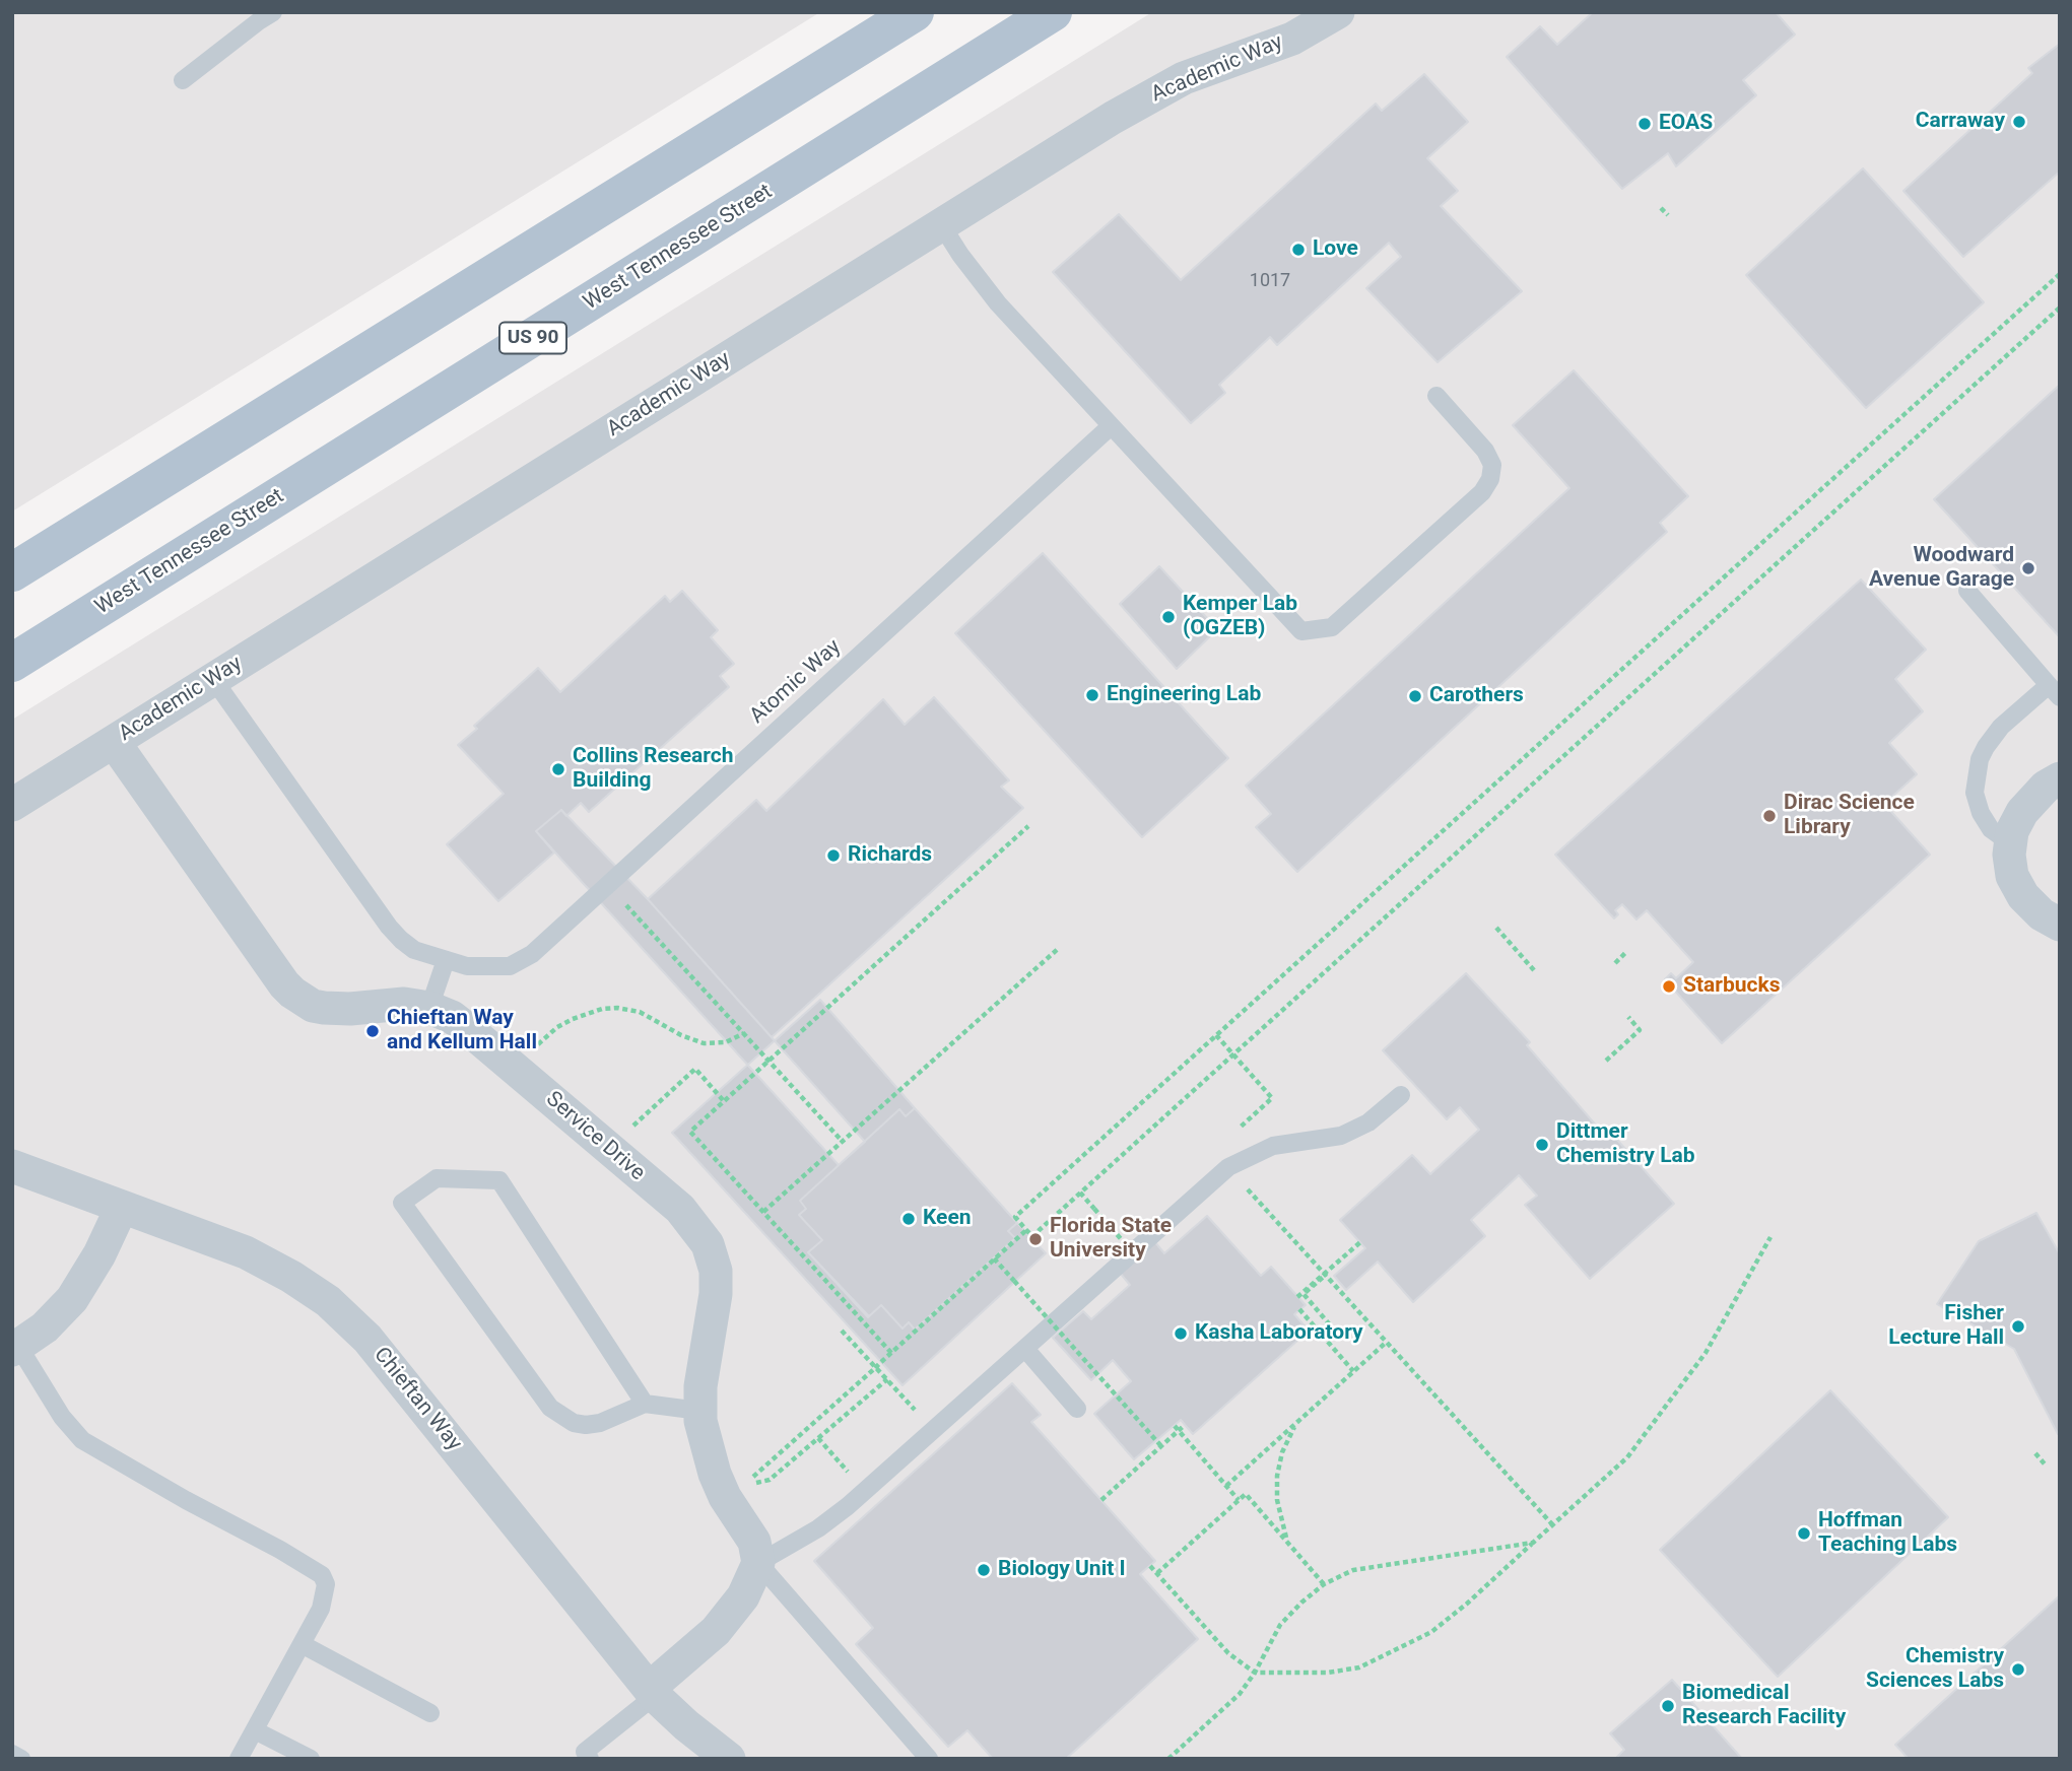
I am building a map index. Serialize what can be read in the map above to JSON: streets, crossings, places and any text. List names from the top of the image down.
{
  "streets": {
    "main road": ["West Tennessee Street", "US 90"],
    "street": ["Academic Way", "Service Drive", "Chieftan Way"],
    "lane": ["Atomic Way"]
  },
  "crossings": [
    ["Academic Way", "Atomic Way"],
    ["Academic Way", "Service Drive"]
  ],
  "places": [
    "Carraway",
    "EOAS",
    "Love",
    "Woodward Avenue Garage",
    "Kemper Lab (OGZEB)",
    "Engineering Lab",
    "Carothers",
    "Collins Research Building",
    "Dirac Science Library",
    "Richards",
    "Starbucks",
    "Chieftan Way and Kellum Hall",
    "Dittmer Chemistry Lab",
    "Keen",
    "Florida State University",
    "Fisher Lecture Hall",
    "Kasha Laboratory",
    "Hoffman Teaching Labs",
    "Biology Unit I",
    "Chemistry Sciences Labs",
    "Biomedical Research Facility"
  ],
  "house_numbers": ["1017"]
}
